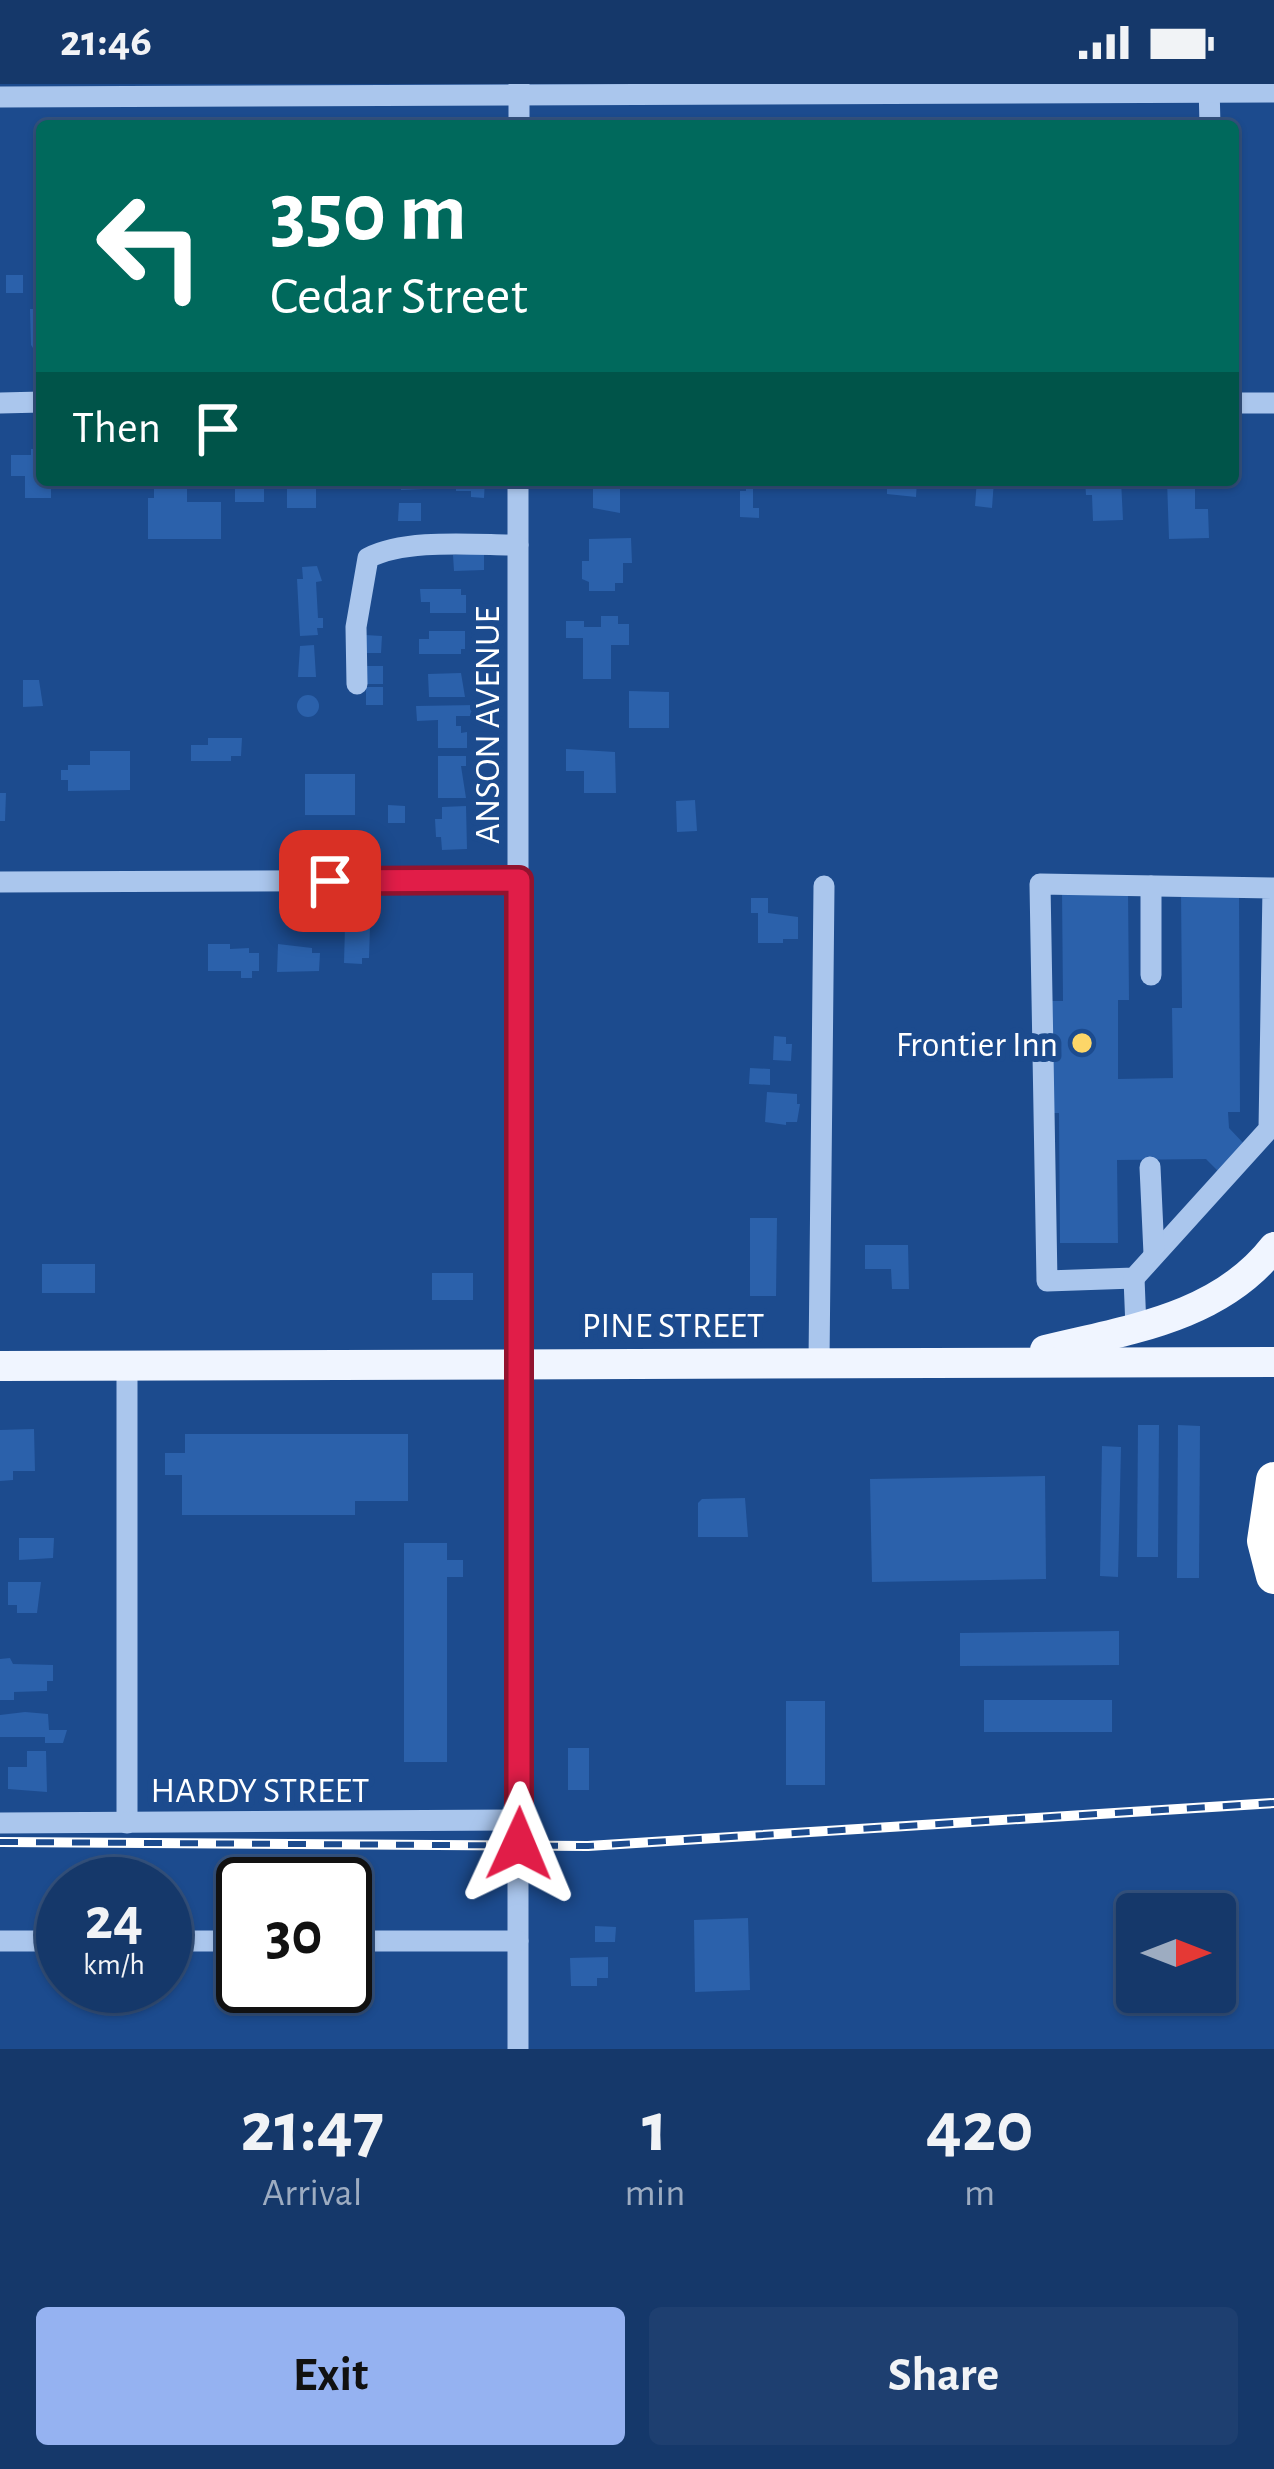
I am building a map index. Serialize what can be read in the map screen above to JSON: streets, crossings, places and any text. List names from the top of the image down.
{
  "streets": {
    "main road": ["PINE STREET"],
    "street": ["ANSON AVENUE", "HARDY STREET"]
  },
  "crossings": [
    ["ANSON AVENUE", "PINE STREET"],
    ["ANSON AVENUE", "HARDY STREET"]
  ],
  "places": ["Frontier Inn"],
  "north": "right",
  "page": {
    "status": "21:46",
    "turn": ["350 m", "Cedar Street"],
    "then": "Then",
    "speed": "24 km/h",
    "limit": "30",
    "eta": [
      "21:47",
      "Arrival",
      "1",
      "min",
      "420",
      "m"
    ],
    "buttons": ["Exit", "Share"]
  }
}
